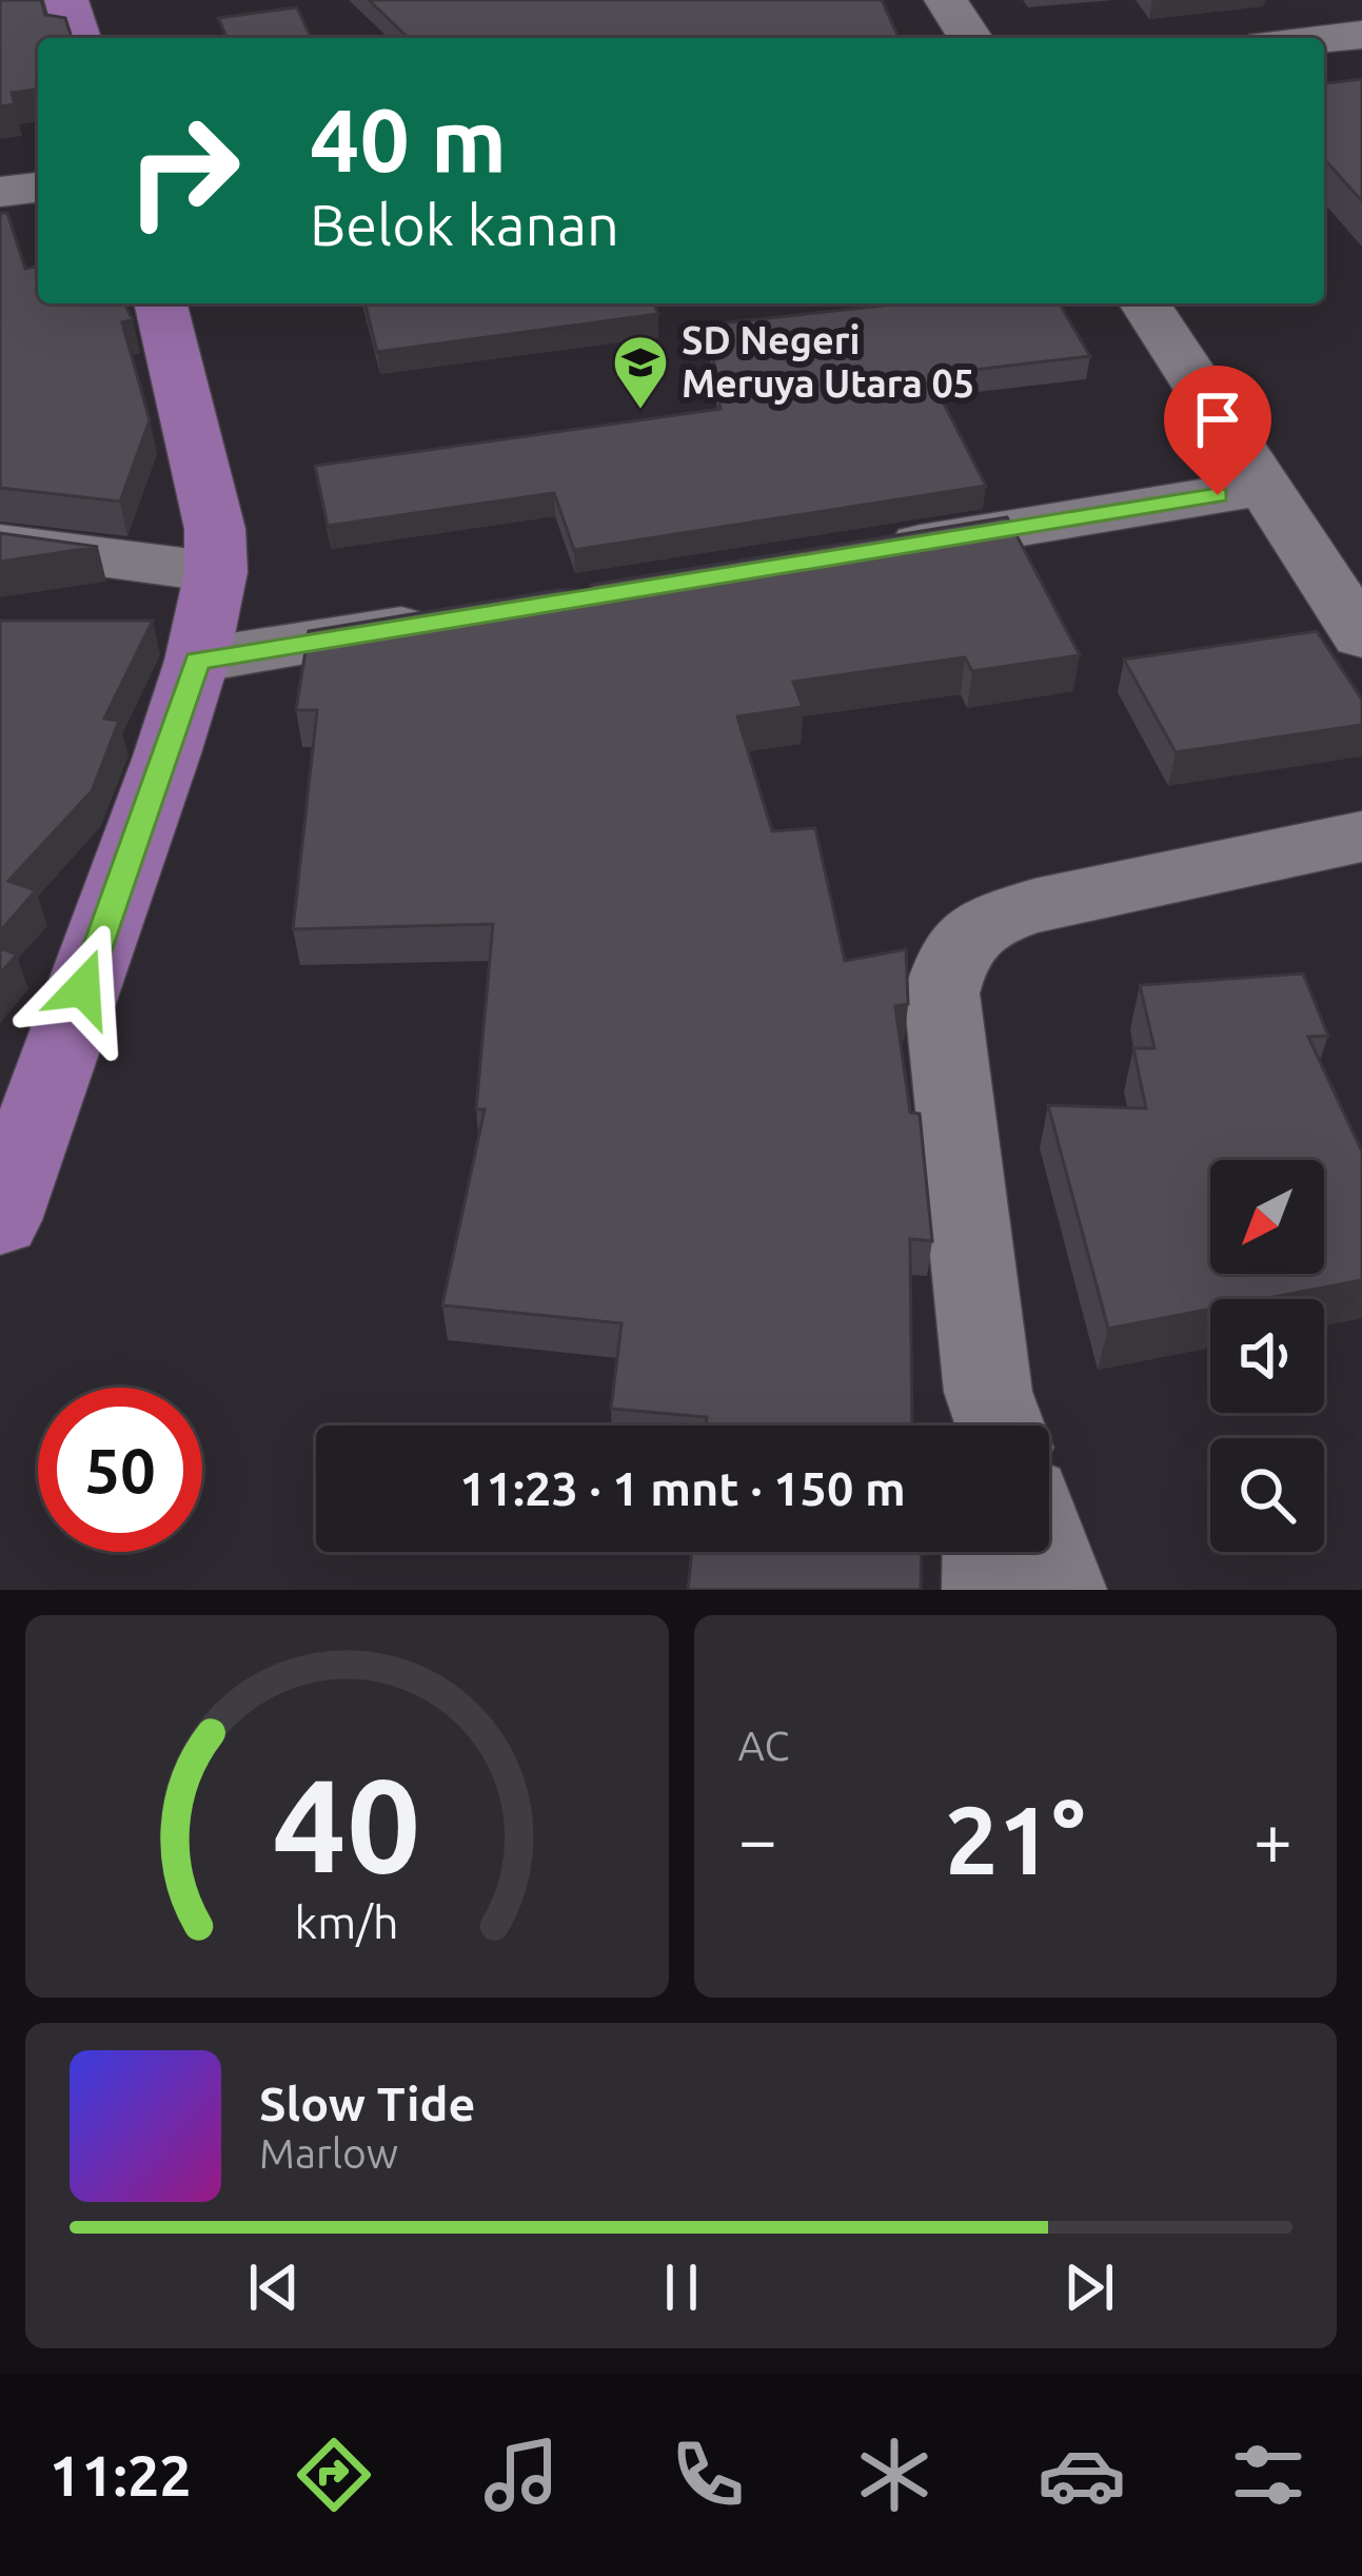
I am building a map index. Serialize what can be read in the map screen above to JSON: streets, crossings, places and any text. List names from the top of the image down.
{
  "places": {
    "school or university": ["SD Negeri Meruya Utara 05"]
  },
  "north": "bottom left",
  "page": {
    "turn": ["40 m", "Belok kanan"],
    "limit": "50",
    "trip": "11:23 · 1 mnt · 150 m",
    "tile": "AC",
    "heat": ["−", "21°", "+"],
    "song": ["Slow Tide", "Marlow"],
    "tabs": "11:22",
    "gauge": ["40", "km/h"]
  }
}
